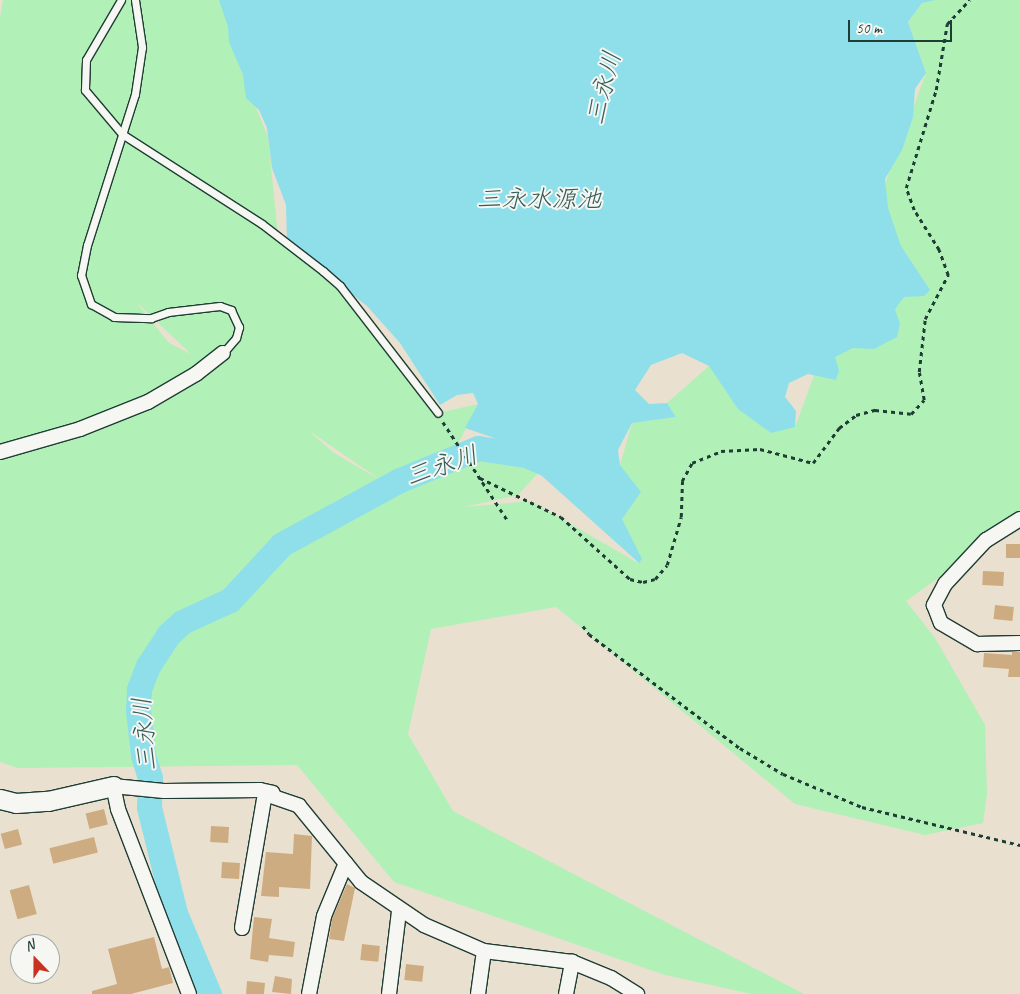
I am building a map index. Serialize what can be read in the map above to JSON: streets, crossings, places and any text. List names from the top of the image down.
{
  "water": ["三永川", "三永水源池"],
  "scale_bar": "50 m",
  "north": "top"
}
